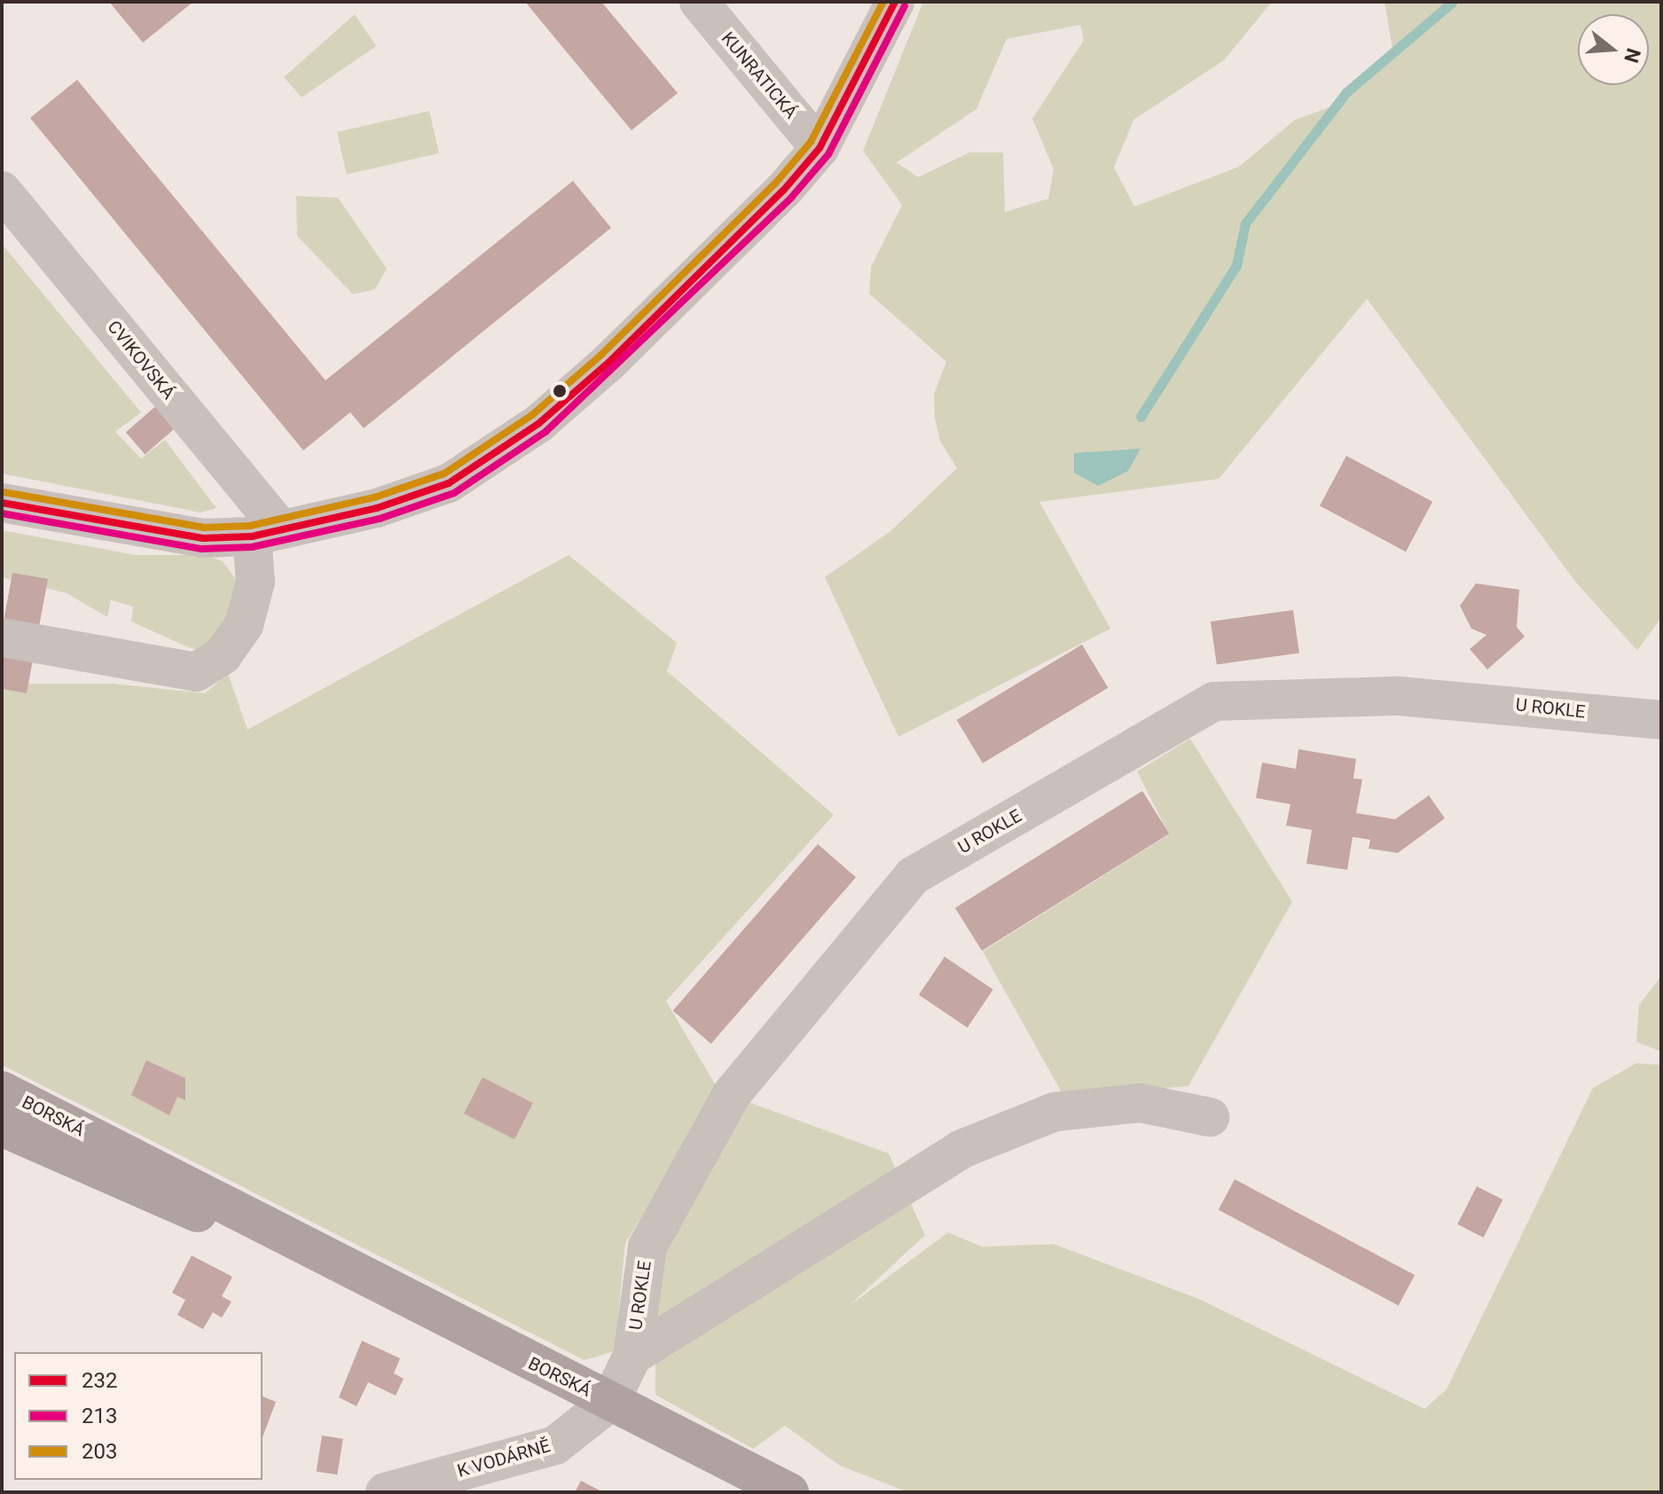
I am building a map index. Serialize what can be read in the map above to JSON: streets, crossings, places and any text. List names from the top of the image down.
{
  "streets": {
    "main road": ["BORSKÁ"],
    "street": [
      "KUNRATICKÁ",
      "CVIKOVSKÁ",
      "U ROKLE",
      "K VODÁRNĚ"
    ]
  },
  "crossings": [
    ["U ROKLE", "BORSKÁ"],
    ["U ROKLE", "K VODÁRNĚ"],
    ["BORSKÁ", "K VODÁRNĚ"]
  ],
  "lines": ["transit line 232", "transit line 203", "transit line 213"],
  "legend": ["232", "213", "203"],
  "north": "right"
}
